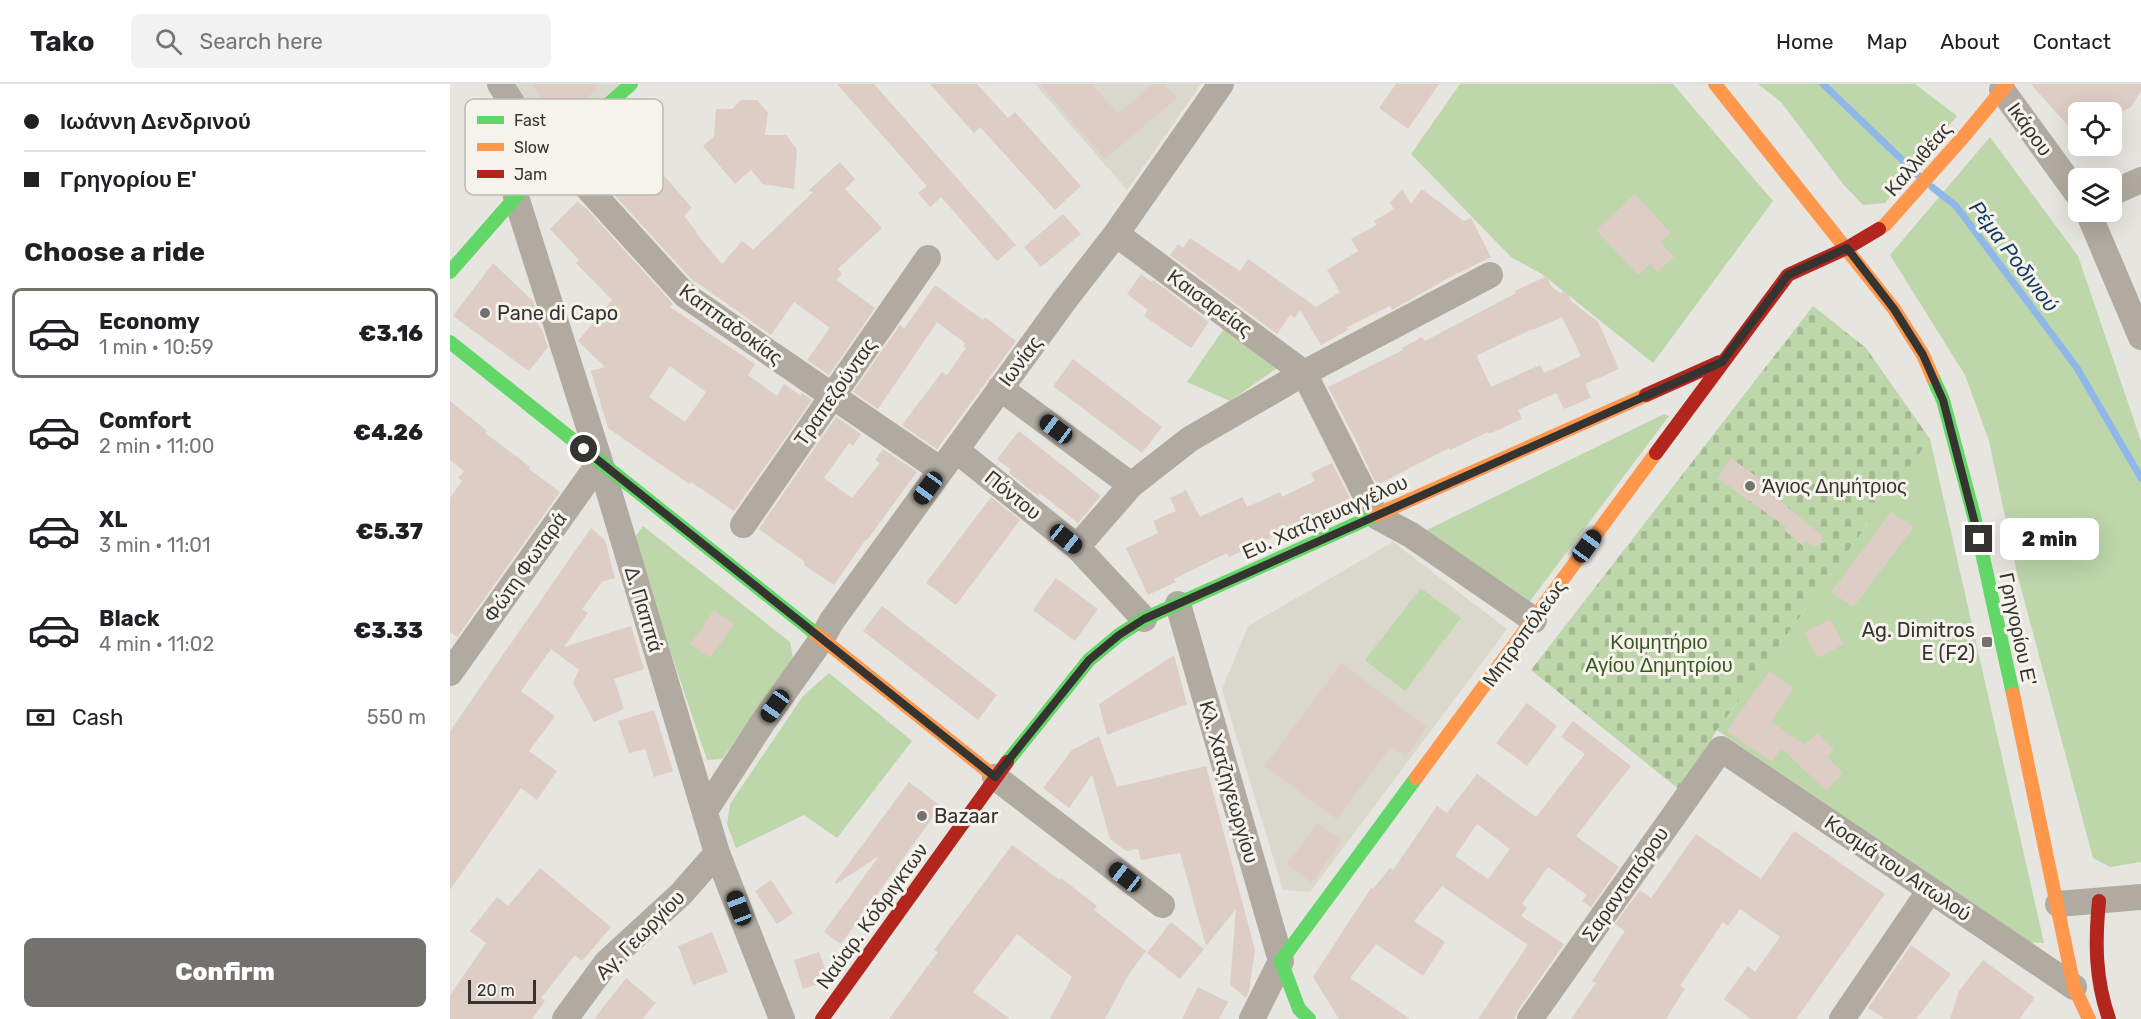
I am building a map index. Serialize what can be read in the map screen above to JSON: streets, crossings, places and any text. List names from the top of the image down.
{
  "streets": {
    "street": [
      "Ικάρου",
      "Καλλιθέας",
      "Καισαρείας",
      "Καππαδοκίας",
      "Ιωνίας",
      "Τραπεζούντας",
      "Πόντου",
      "Ευ. Χατζηευαγγέλου",
      "Φώτη Φωταρά",
      "Δ. Παππά",
      "Γρηγορίου Ε'",
      "Μητροπόλεως",
      "Κλ. Χατζηγεωργίου",
      "Κοσμά του Αιτωλού",
      "Σαρανταπόρου",
      "Ναύαρ. Κόδριγκτων",
      "Αγ. Γεωργίου"
    ]
  },
  "crossings": [
    ["Ικάρου", "Καλλιθέας"],
    ["Καλλιθέας", "Γρηγορίου Ε'"],
    ["Καλλιθέας", "Μητροπόλεως"],
    ["Καισαρείας", "Ιωνίας"],
    ["Καισαρείας", "Ευ. Χατζηευαγγέλου"],
    ["Καππαδοκίας", "Τραπεζούντας"],
    ["Ιωνίας", "Πόντου"],
    ["Ιωνίας", "Δ. Παππά"],
    ["Πόντου", "Ευ. Χατζηευαγγέλου"],
    ["Ευ. Χατζηευαγγέλου", "Μητροπόλεως"],
    ["Ευ. Χατζηευαγγέλου", "Κλ. Χατζηγεωργίου"],
    ["Ευ. Χατζηευαγγέλου", "Ναύαρ. Κόδριγκτων"],
    ["Φώτη Φωταρά", "Δ. Παππά"],
    ["Δ. Παππά", "Αγ. Γεωργίου"],
    ["Γρηγορίου Ε'", "Μητροπόλεως"],
    ["Γρηγορίου Ε'", "Κοσμά του Αιτωλού"],
    ["Μητροπόλεως", "Κλ. Χατζηγεωργίου"],
    ["Κοσμά του Αιτωλού", "Σαρανταπόρου"]
  ],
  "water": ["Ρέμα Ροδινιού"],
  "parks": ["Κοιμητήριο Αγίου Δημητρίου"],
  "places": {
    "other": ["Pane di Capo", "Άγιος Δημήτριος", "Bazaar"],
    "transit": ["Ag. Dimitros E (F2)"]
  },
  "legend": ["Fast", "Slow", "Jam"],
  "scale_bar": "20 m",
  "page": {
    "header": "Tako",
    "search": "Search here",
    "nav": [
      "Home",
      "Map",
      "About",
      "Contact"
    ],
    "banner": ["Ιωάννη Δενδρινού", "Γρηγορίου Ε'"],
    "heading": "Choose a ride",
    "list": [
      {
        "name": "Economy",
        "note": "1 min · 10:59",
        "value": "€3.16"
      },
      {
        "name": "Comfort",
        "note": "2 min · 11:00",
        "value": "€4.26"
      },
      {
        "name": "XL",
        "note": "3 min · 11:01",
        "value": "€5.37"
      },
      {
        "name": "Black",
        "note": "4 min · 11:02",
        "value": "€3.33"
      }
    ],
    "bubble": "2 min",
    "pay": ["Cash", "550 m"],
    "buttons": "Confirm",
    "scale": "20 m"
  }
}
